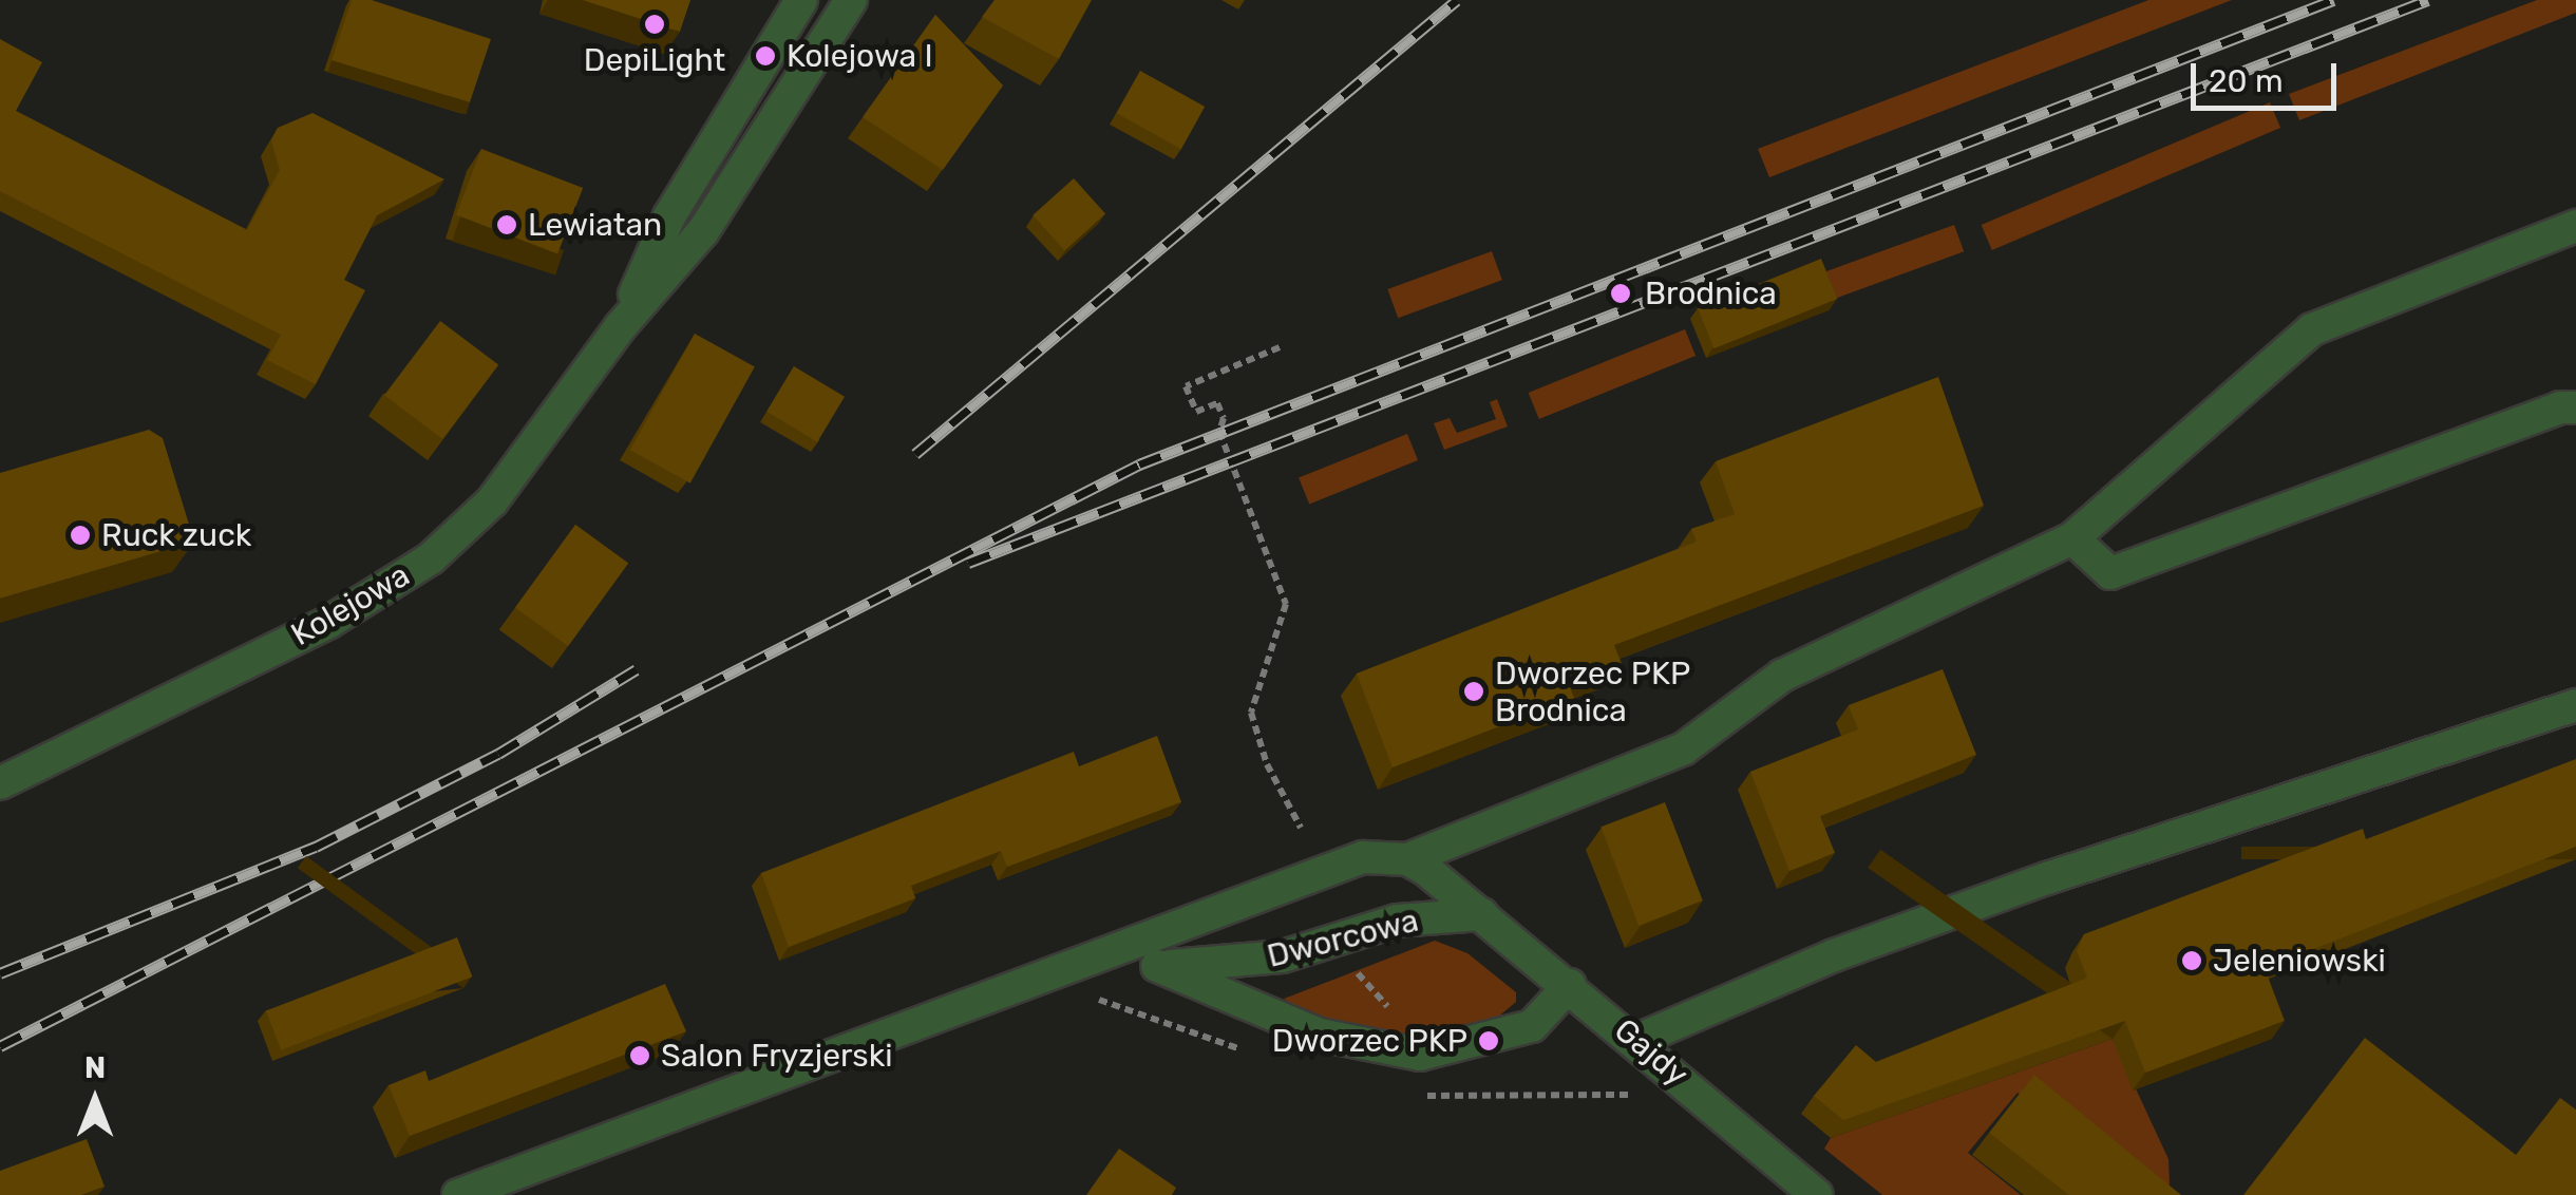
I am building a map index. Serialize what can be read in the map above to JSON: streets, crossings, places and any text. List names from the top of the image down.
{
  "streets": {
    "street": ["Kolejowa", "Dworcowa", "Gajdy"]
  },
  "crossings": [
    ["Dworcowa", "Gajdy"]
  ],
  "places": [
    "DepiLight",
    "Kolejowa I",
    "Lewiatan",
    "Brodnica",
    "Ruck zuck",
    "Dworzec PKP Brodnica",
    "Jeleniowski",
    "Dworzec PKP",
    "Salon Fryzjerski"
  ],
  "scale_bar": "20 m",
  "north": "top"
}
